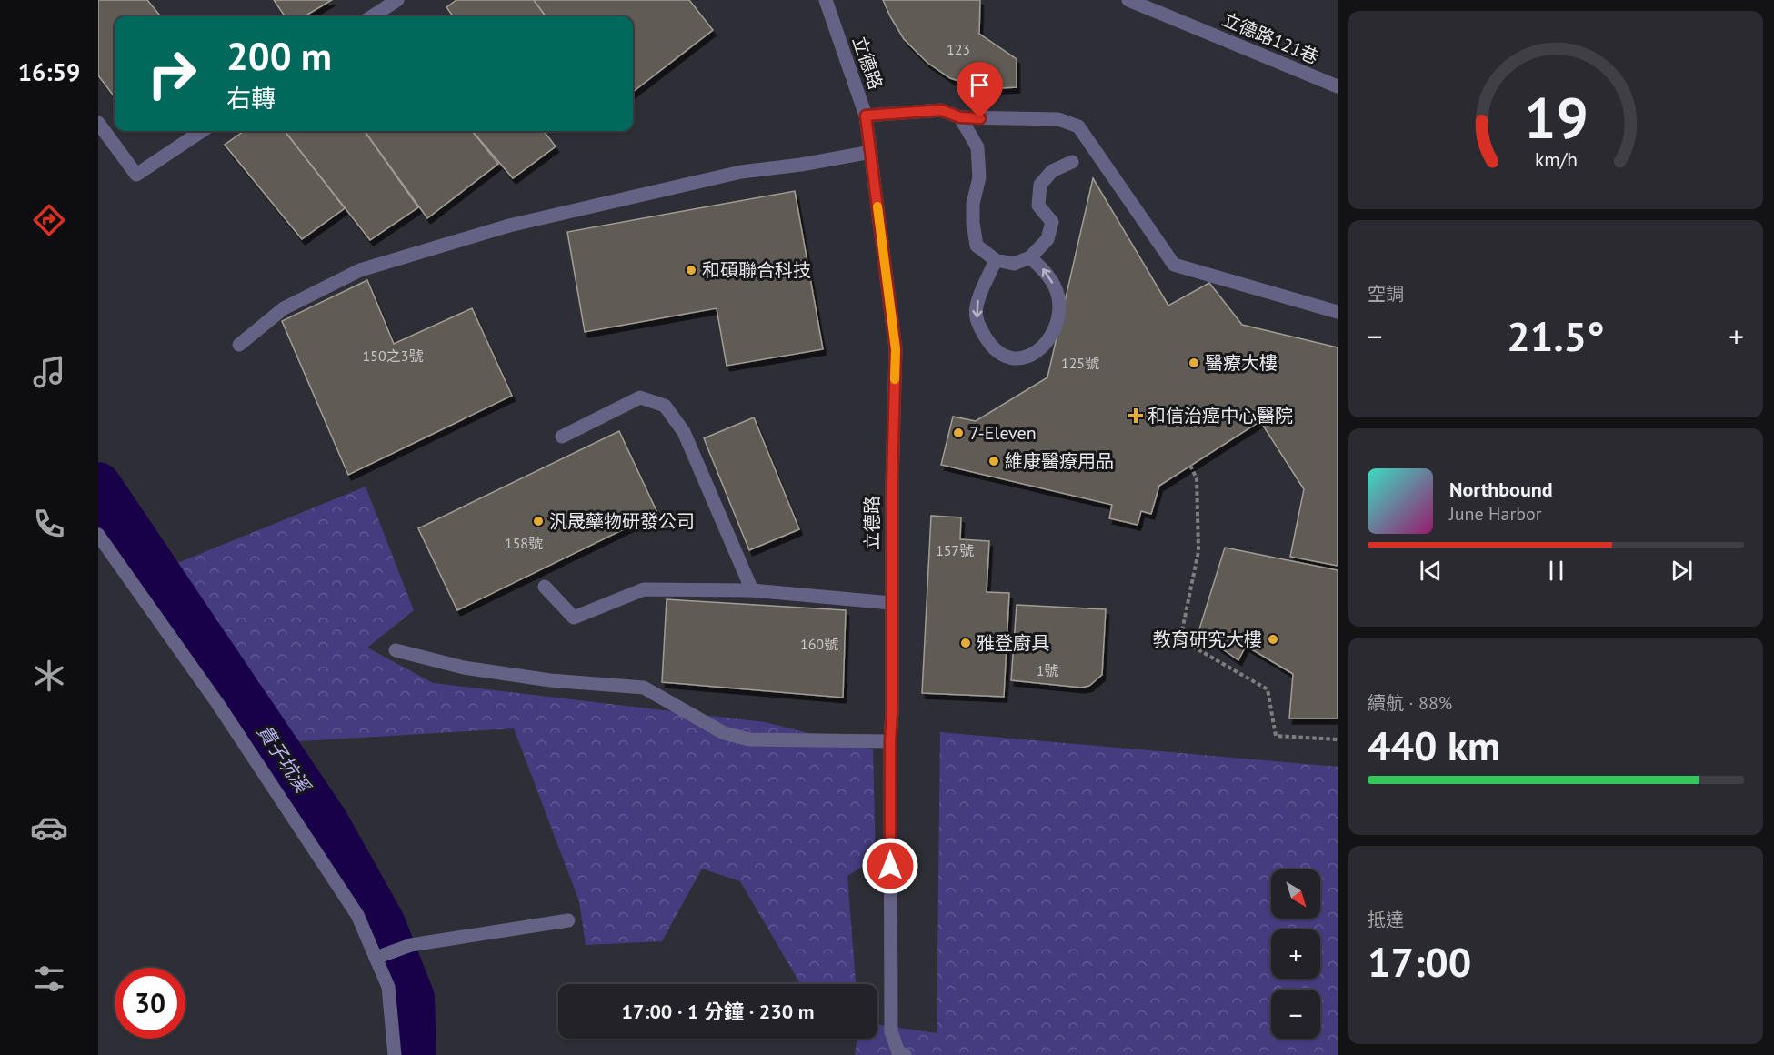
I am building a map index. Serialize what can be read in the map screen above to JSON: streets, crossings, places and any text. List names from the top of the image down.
{
  "streets": {
    "street": ["立德路121巷", "立德路"]
  },
  "water": ["貴子坑溪"],
  "places": {
    "other": [
      "和碩聯合科技",
      "醫療大樓",
      "7-Eleven",
      "維康醫療用品",
      "汎晟藥物研發公司",
      "教育研究大樓",
      "雅登廚具"
    ],
    "health": ["和信治癌中心醫院"]
  },
  "house_numbers": [
    "123",
    "150之3號",
    "125號",
    "158號",
    "157號",
    "160號",
    "1號"
  ],
  "north": "bottom right",
  "page": {
    "tabs": "16:59",
    "turn": ["200 m", "右轉"],
    "tile": [
      "空調",
      ["續航 · 88%", "440 km"],
      ["抵達", "17:00"]
    ],
    "heat": ["−", "21.5°", "+"],
    "song": ["Northbound", "June Harbor"],
    "map_buttons": ["+", "−"],
    "limit": "30",
    "trip": "17:00 · 1 分鐘 · 230 m",
    "gauge": ["19", "km/h"]
  }
}
